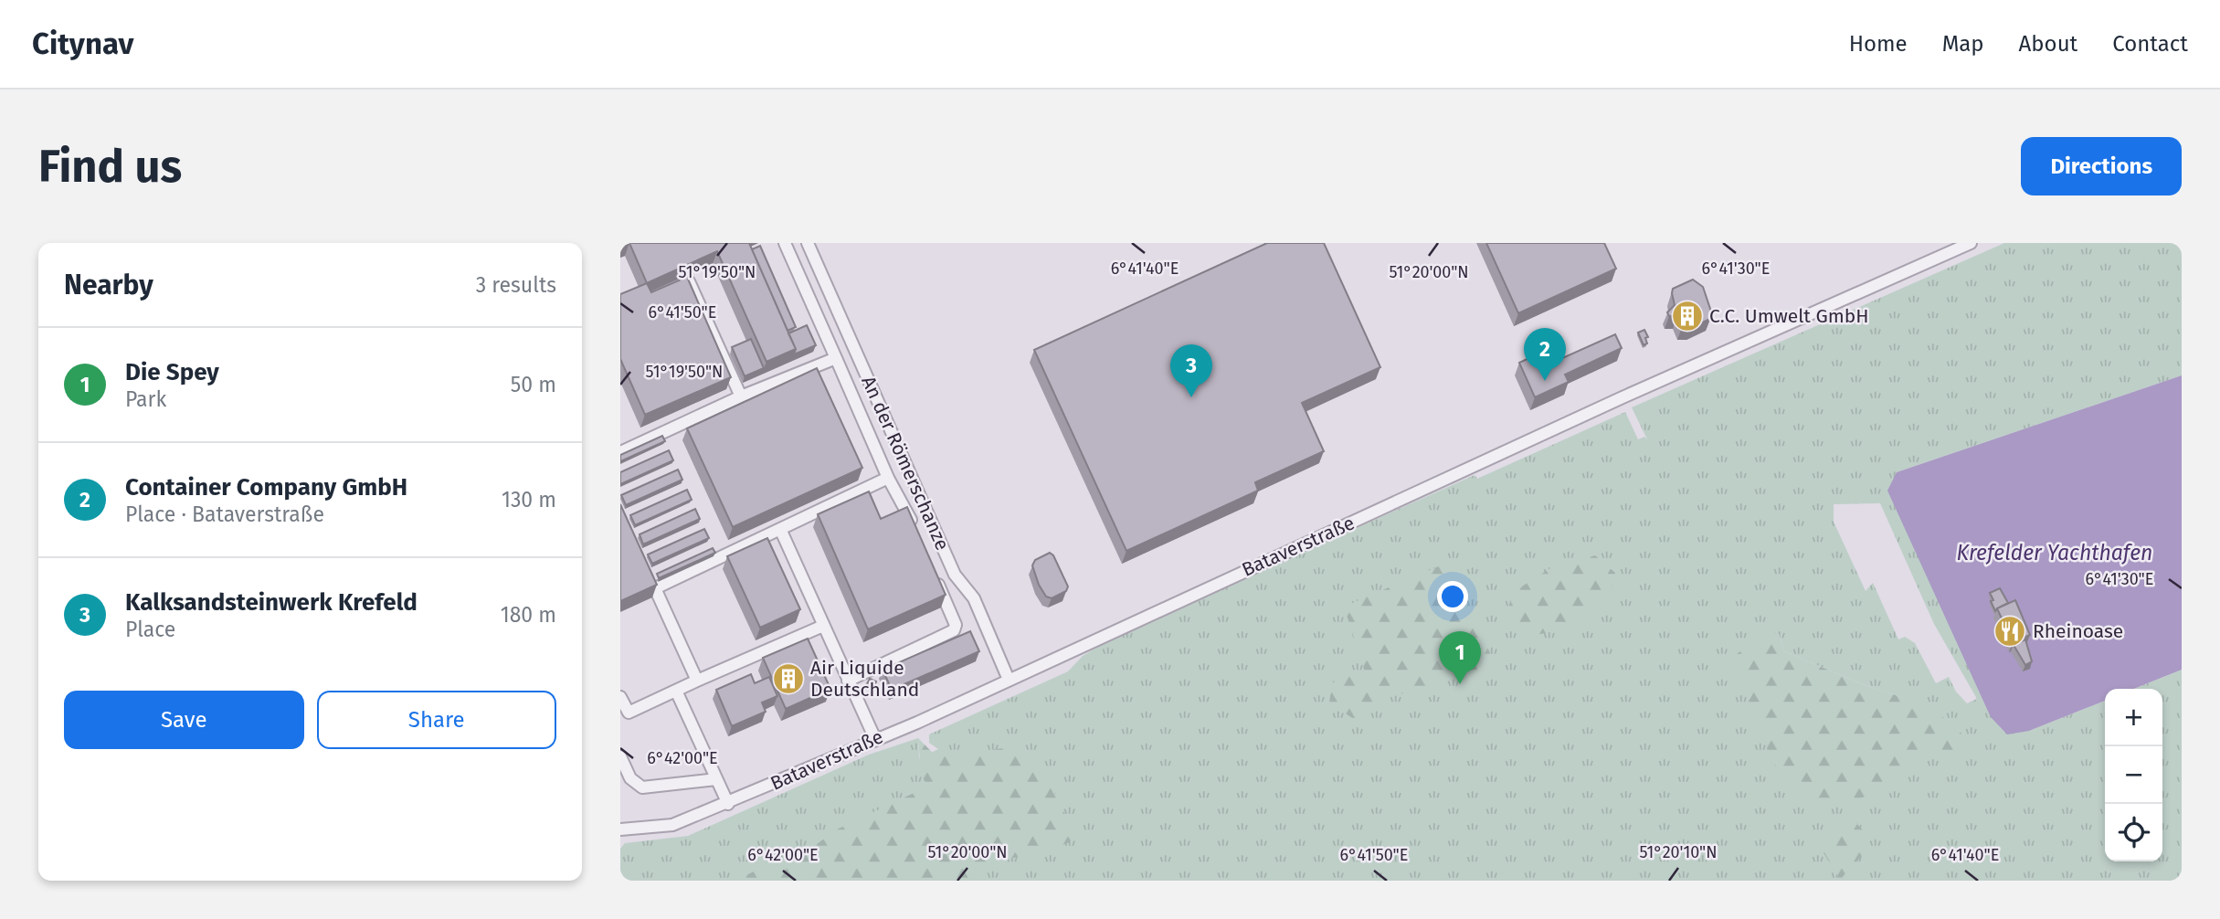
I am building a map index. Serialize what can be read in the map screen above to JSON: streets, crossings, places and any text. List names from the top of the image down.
{
  "streets": {
    "street": ["An der Römerschanze", "Bataverstraße"]
  },
  "crossings": [
    ["An der Römerschanze", "Bataverstraße"]
  ],
  "water": ["Krefelder Yachthafen"],
  "places": {
    "building": ["C.C. Umwelt GmbH", "Air Liquide Deutschland"],
    "restaurant": ["Rheinoase"]
  },
  "page": {
    "header": "Citynav",
    "nav": [
      "Home",
      "Map",
      "About",
      "Contact"
    ],
    "buttons": [
      "Directions",
      ["Save", "Share"]
    ],
    "title": "Find us",
    "heading": ["Nearby", "3 results"],
    "list": [
      {
        "mark": "1",
        "name": "Die Spey",
        "note": "Park",
        "value": "50 m"
      },
      {
        "mark": "2",
        "name": "Container Company GmbH",
        "note": "Place · Bataverstraße",
        "value": "130 m"
      },
      {
        "mark": "3",
        "name": "Kalksandsteinwerk Krefeld",
        "note": "Place",
        "value": "180 m"
      }
    ],
    "pins": ["2", "3", "1"],
    "map_buttons": ["+", "−"]
  },
  "coordinates": [
    "6°41'30\"E",
    "6°41'40\"E",
    "51°19'50\"N",
    "51°20'00\"N",
    "6°41'50\"E",
    "6°42'00\"E",
    "51°20'10\"N"
  ]
}
